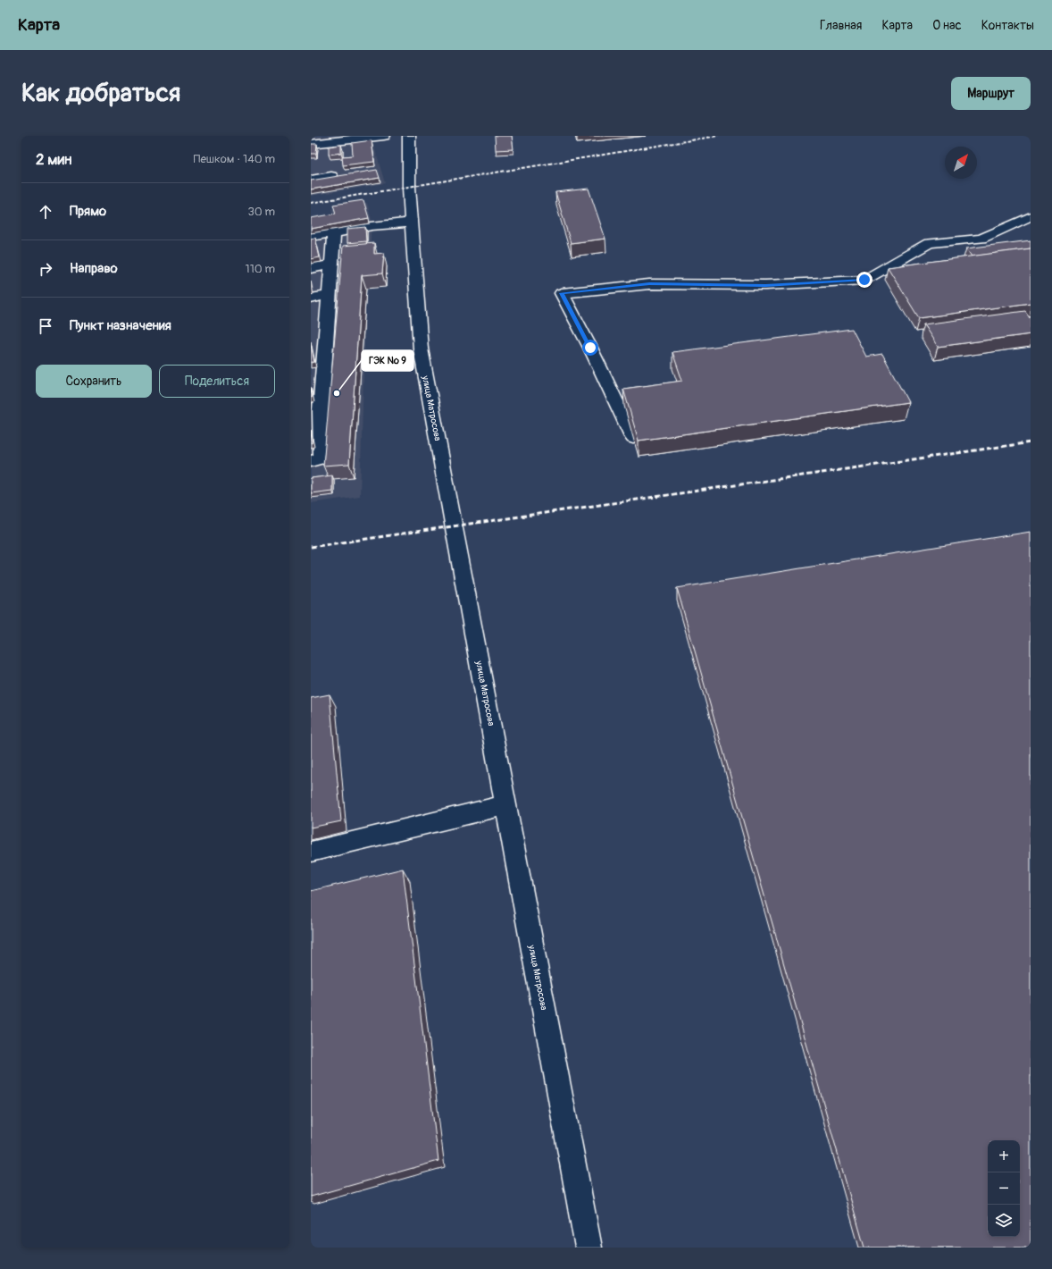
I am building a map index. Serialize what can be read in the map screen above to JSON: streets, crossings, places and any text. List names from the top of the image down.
{
  "streets": {
    "street": ["улица Матросова"]
  },
  "places": ["ГЭК № 9"],
  "north": "top right",
  "page": {
    "header": "Карта",
    "nav": [
      "Главная",
      "Карта",
      "О нас",
      "Контакты"
    ],
    "buttons": [
      "Маршрут",
      ["Сохранить", "Поделиться"]
    ],
    "title": "Как добраться",
    "heading": ["2 мин", "Пешком · 140 m"],
    "list": [
      ["Прямо", "30 m"],
      ["Направо", "110 m"],
      "Пункт назначения"
    ],
    "map_buttons": ["+", "−"]
  }
}
